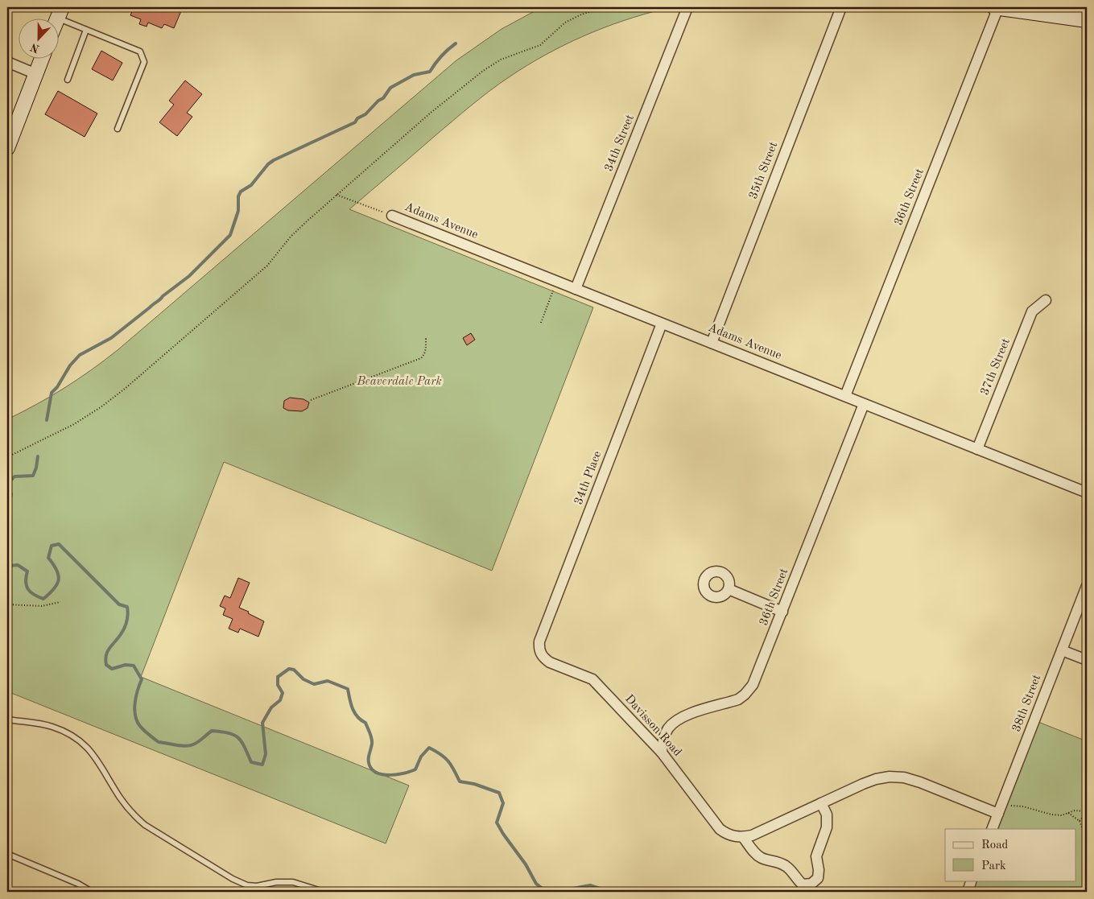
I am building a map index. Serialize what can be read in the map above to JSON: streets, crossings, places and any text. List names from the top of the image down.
{
  "streets": {
    "street": [
      "34th Street",
      "35th Street",
      "36th Street",
      "Adams Avenue",
      "37th Street",
      "34th Place",
      "38th Street",
      "Davisson Road"
    ]
  },
  "crossings": [
    ["34th Street", "Adams Avenue"],
    ["35th Street", "Adams Avenue"],
    ["36th Street", "Adams Avenue"],
    ["36th Street", "Davisson Road"],
    ["Adams Avenue", "37th Street"],
    ["Adams Avenue", "34th Place"],
    ["34th Place", "Davisson Road"]
  ],
  "parks": ["Beaverdale Park"],
  "legend": ["Road", "Park"],
  "north": "bottom"
}
